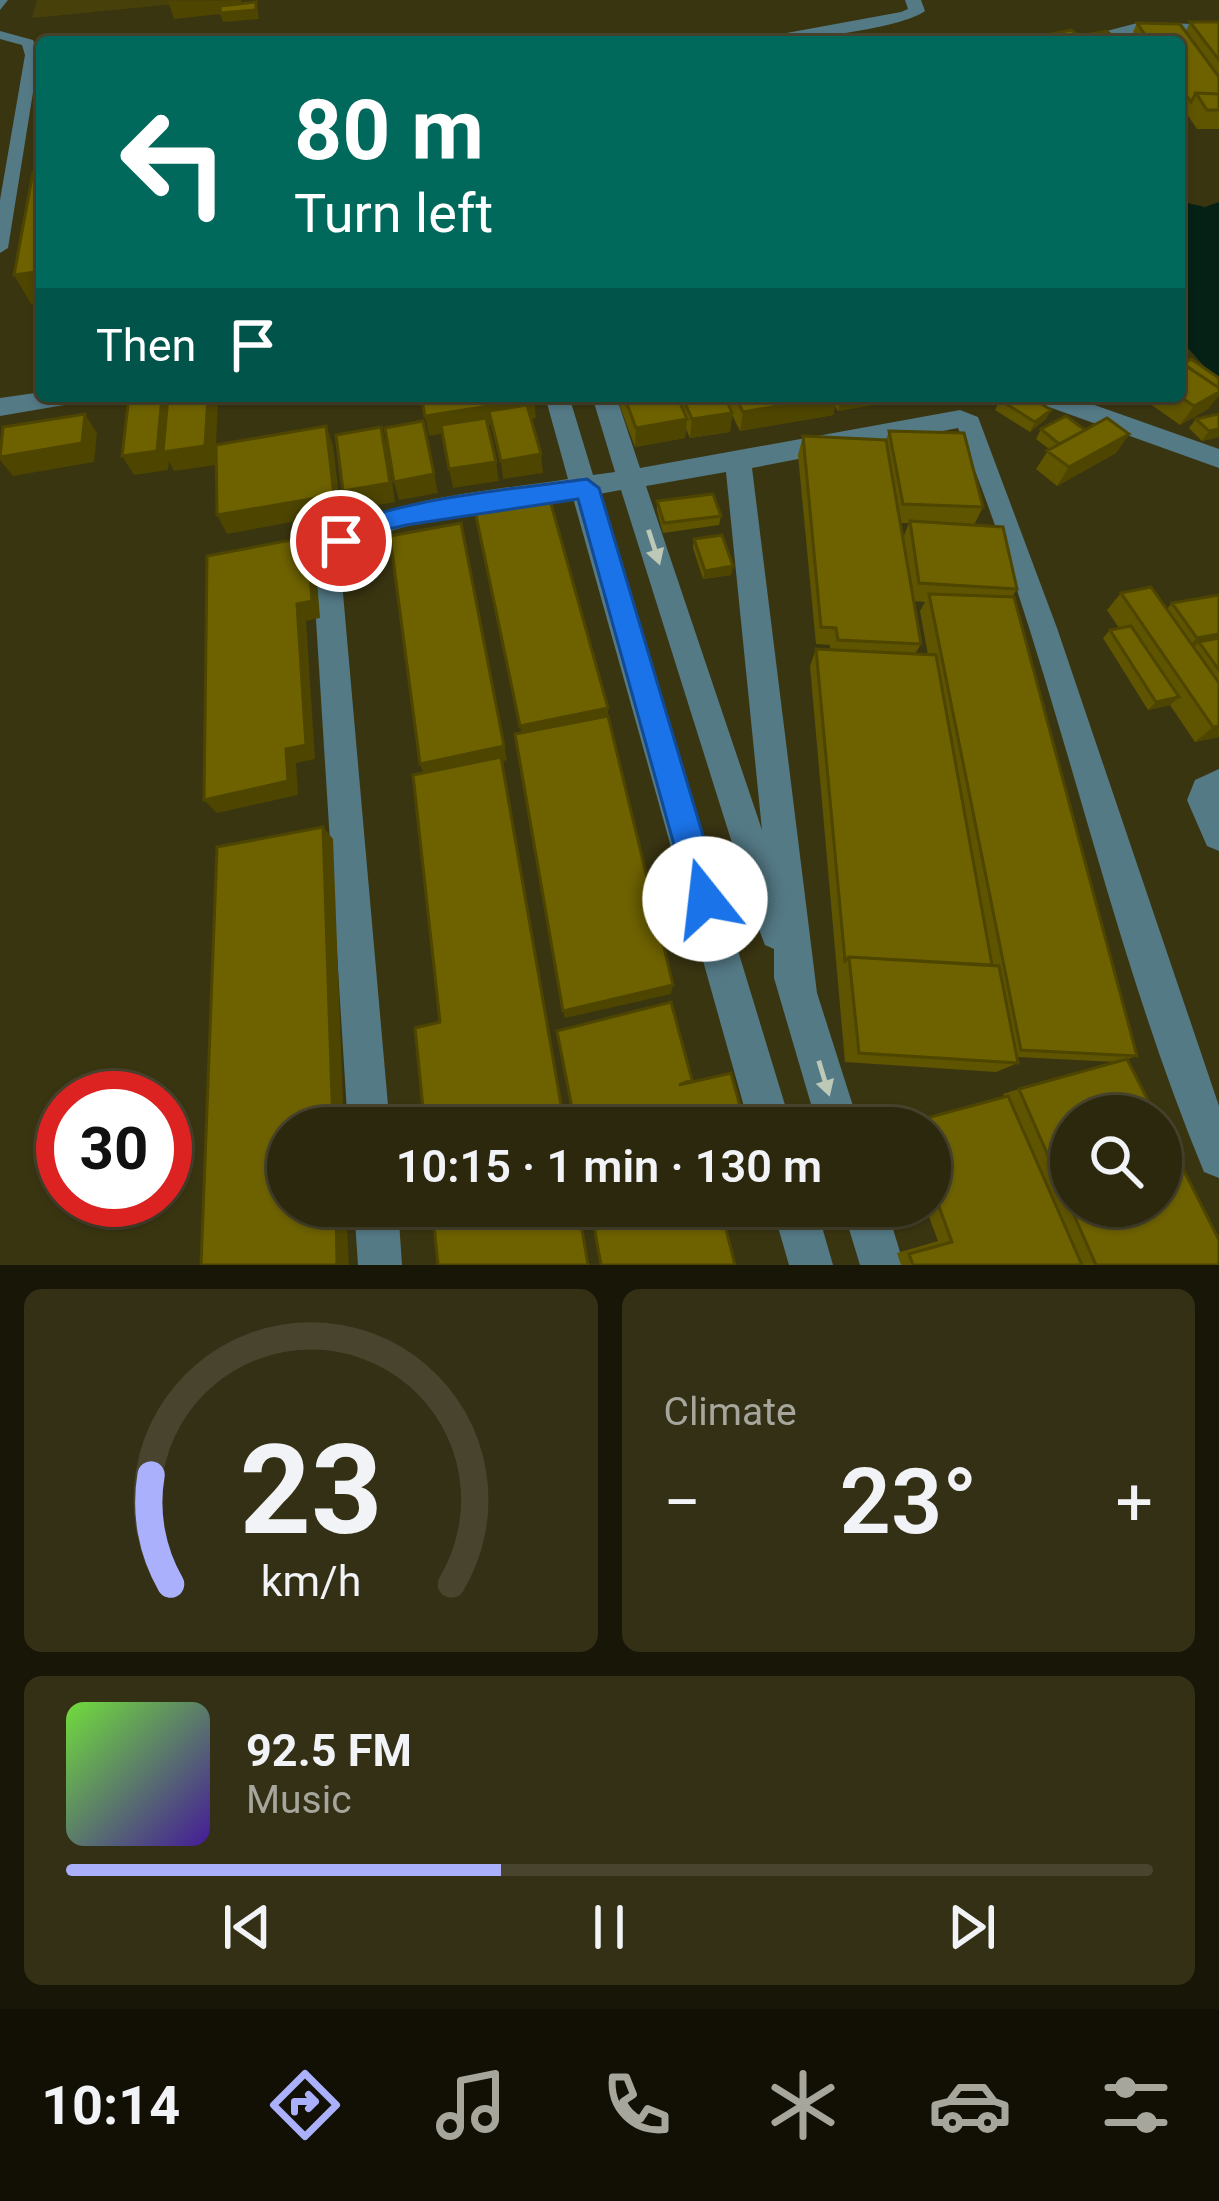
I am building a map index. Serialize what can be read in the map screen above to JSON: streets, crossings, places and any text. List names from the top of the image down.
{
  "page": {
    "turn": ["80 m", "Turn left"],
    "then": "Then",
    "limit": "30",
    "trip": "10:15 · 1 min · 130 m",
    "tile": "Climate",
    "heat": ["−", "23°", "+"],
    "song": ["92.5 FM", "Music"],
    "tabs": "10:14",
    "gauge": ["23", "km/h"]
  }
}
